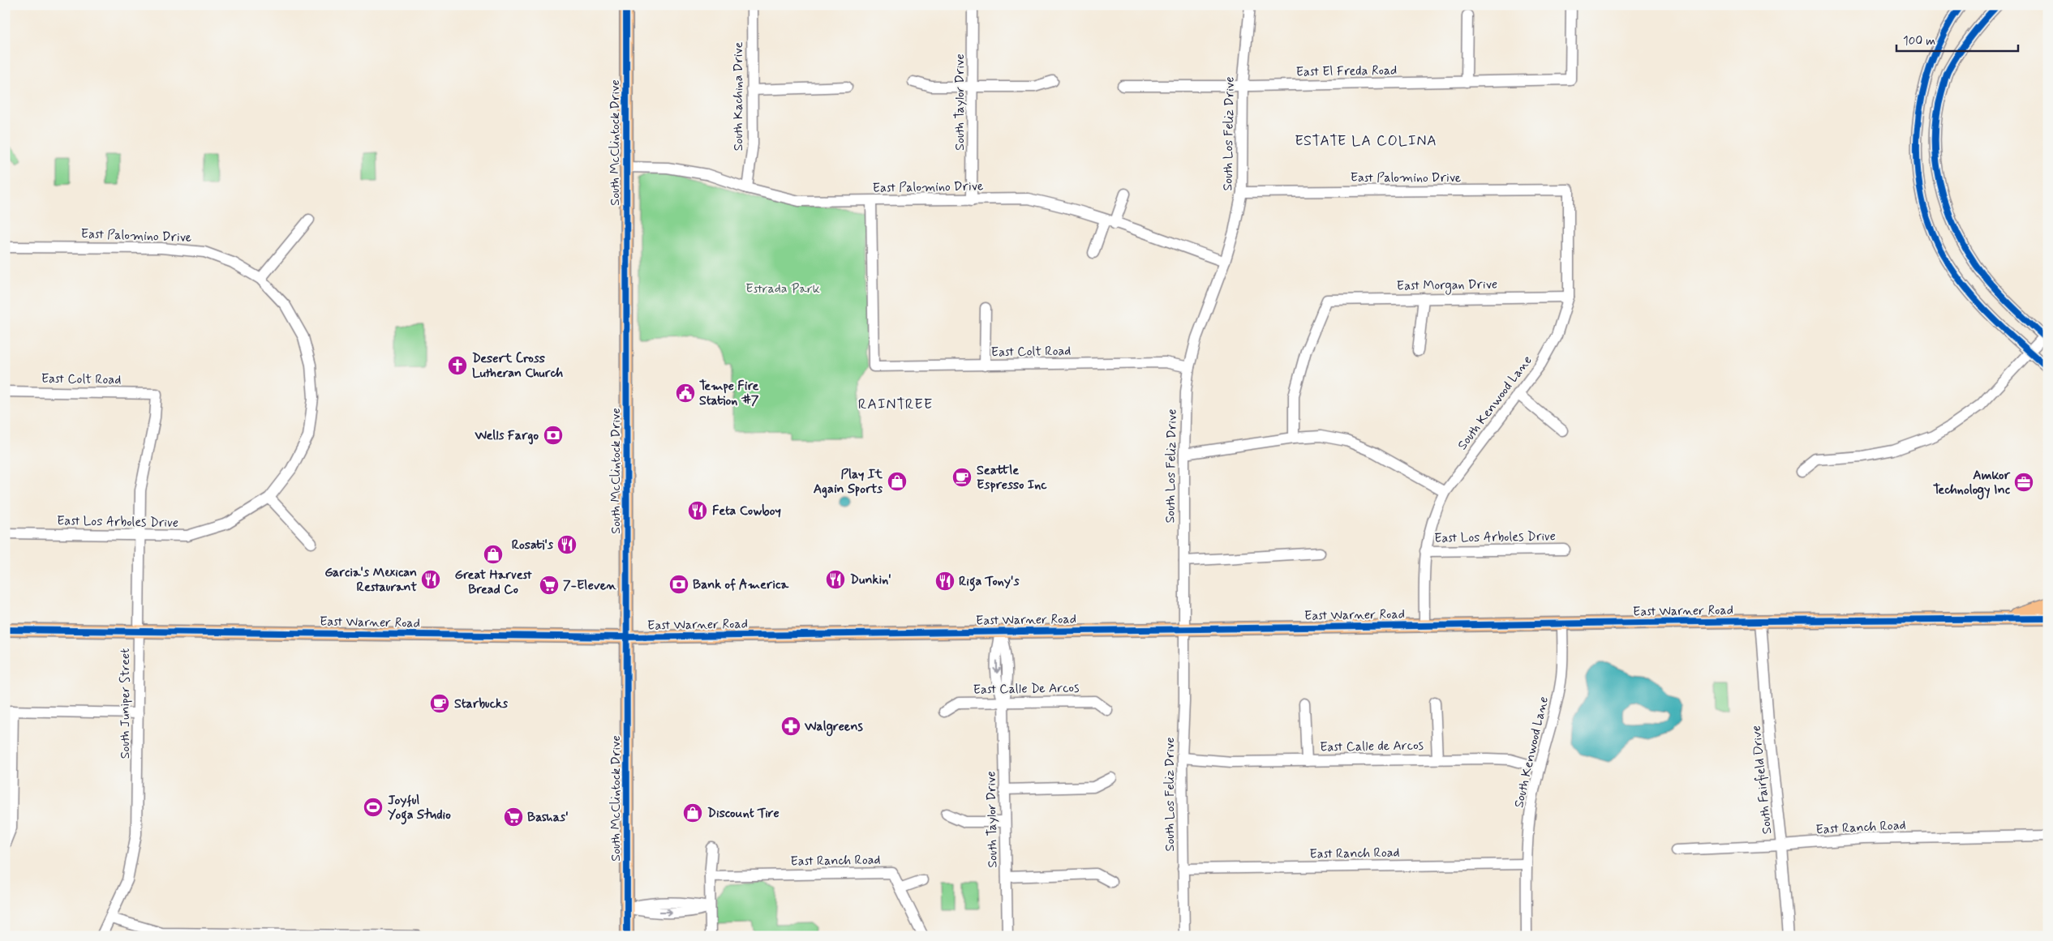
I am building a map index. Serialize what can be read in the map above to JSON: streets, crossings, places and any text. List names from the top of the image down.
{
  "streets": {
    "main road": ["South McClintock Drive", "East Warner Road"],
    "street": [
      "East El Freda Road",
      "South Kachina Drive",
      "South Taylor Drive",
      "South Los Feliz Drive",
      "East Palomino Drive",
      "East Morgan Drive",
      "East Colt Road",
      "South Kenwood Lane",
      "East Los Arboles Drive",
      "East Calle De Arcos",
      "South Juniper Street",
      "East Calle de Arcos",
      "South Fairfield Drive",
      "East Ranch Road"
    ]
  },
  "crossings": [
    ["East El Freda Road", "South Los Feliz Drive"],
    ["South Kachina Drive", "East Palomino Drive"],
    ["South Taylor Drive", "East Palomino Drive"],
    ["South Taylor Drive", "East Warner Road"],
    ["South Taylor Drive", "East Calle De Arcos"],
    ["South Los Feliz Drive", "East Palomino Drive"],
    ["South Los Feliz Drive", "East Colt Road"],
    ["South Los Feliz Drive", "East Warner Road"],
    ["South Los Feliz Drive", "East Calle de Arcos"],
    ["South Los Feliz Drive", "East Ranch Road"],
    ["South McClintock Drive", "East Palomino Drive"],
    ["South McClintock Drive", "East Warner Road"],
    ["East Palomino Drive", "East Colt Road"],
    ["East Palomino Drive", "South Kenwood Lane"],
    ["East Palomino Drive", "East Los Arboles Drive"],
    ["East Morgan Drive", "South Kenwood Lane"],
    ["East Colt Road", "South Juniper Street"],
    ["South Kenwood Lane", "East Los Arboles Drive"],
    ["South Kenwood Lane", "East Warner Road"],
    ["South Kenwood Lane", "East Calle de Arcos"],
    ["South Kenwood Lane", "East Ranch Road"],
    ["East Los Arboles Drive", "South Juniper Street"],
    ["East Warner Road", "South Juniper Street"],
    ["East Warner Road", "South Fairfield Drive"],
    ["South Fairfield Drive", "East Ranch Road"]
  ],
  "districts": ["ESTATE LA COLINA", "RAINTREE"],
  "parks": ["Estrada Park"],
  "places": {
    "church": ["Desert Cross Lutheran Church"],
    "public building": ["Tempe Fire Station #7"],
    "bank": ["Wells Fargo", "Bank of America"],
    "cafe": ["Seattle Espresso Inc", "Starbucks"],
    "shop": ["Play It Again Sports", "Great Harvest Bread Co", "Discount Tire"],
    "office": ["Amkor Technology Inc"],
    "restaurant": [
      "Feta Cowboy",
      "Rosati's",
      "Garcia's Mexican Restaurant",
      "Dunkin'",
      "Riga Tony's"
    ],
    "supermarket": ["7-Eleven", "Bashas'"],
    "pharmacy": ["Walgreens"],
    "sports": ["Joyful Yoga Studio"]
  },
  "scale_bar": "100 m"
}
